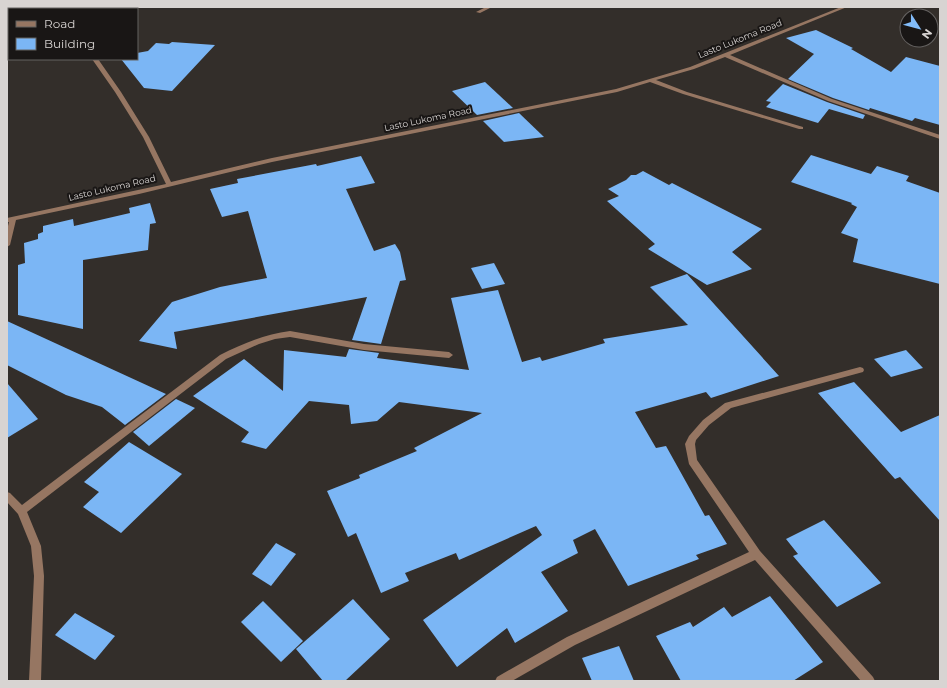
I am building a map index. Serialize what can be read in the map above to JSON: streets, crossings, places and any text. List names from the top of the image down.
{
  "streets": {
    "street": ["Lasto Lukoma Road"]
  },
  "legend": ["Road", "Building"],
  "north": "bottom right"
}
